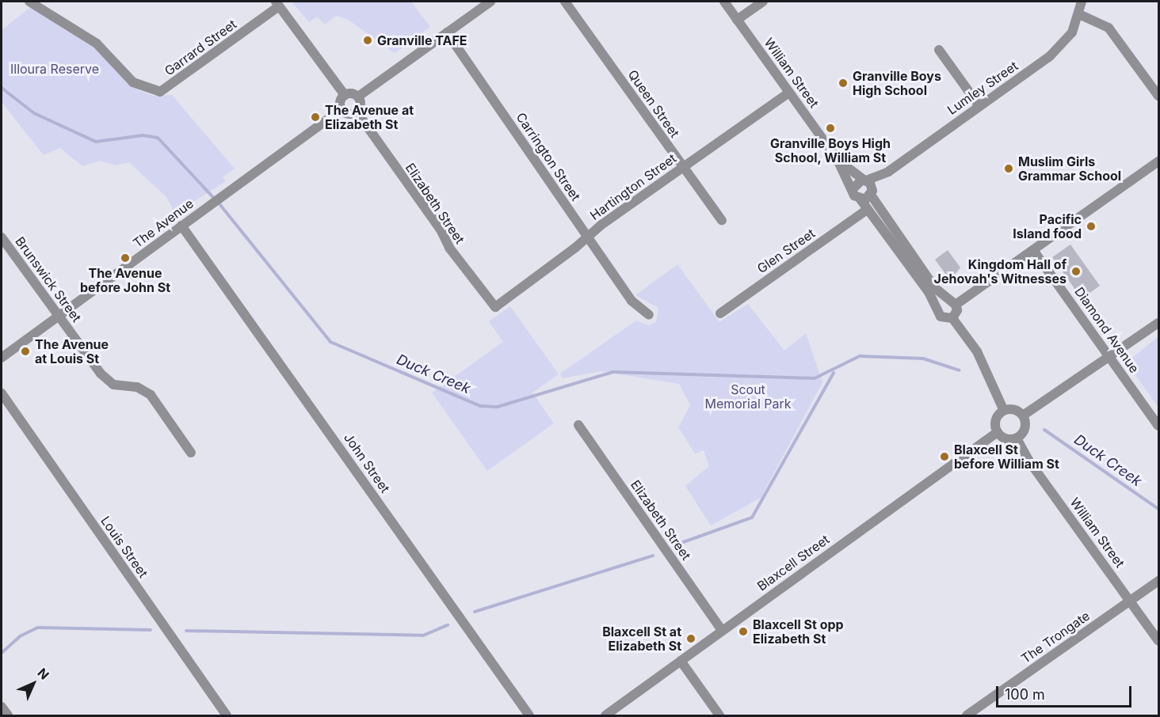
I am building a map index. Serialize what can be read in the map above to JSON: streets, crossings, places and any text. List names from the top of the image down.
{
  "streets": {
    "street": [
      "Garrard Street",
      "William Street",
      "Lumley Street",
      "Queen Street",
      "Carrington Street",
      "Hartington Street",
      "Elizabeth Street",
      "The Avenue",
      "Glen Street",
      "Brunswick Street",
      "Diamond Avenue",
      "John Street",
      "Louis Street",
      "Blaxcell Street",
      "The Trongate"
    ]
  },
  "crossings": [
    ["William Street", "Lumley Street"],
    ["William Street", "Hartington Street"],
    ["William Street", "Blaxcell Street"],
    ["William Street", "The Trongate"],
    ["Queen Street", "Hartington Street"],
    ["Carrington Street", "Hartington Street"],
    ["Hartington Street", "Elizabeth Street"],
    ["Elizabeth Street", "The Avenue"],
    ["Elizabeth Street", "Blaxcell Street"],
    ["The Avenue", "Brunswick Street"],
    ["The Avenue", "John Street"]
  ],
  "water": ["Duck Creek"],
  "parks": ["Illoura Reserve", "Scout Memorial Park"],
  "places": [
    "Granville TAFE",
    "Granville Boys High School",
    "The Avenue at Elizabeth St",
    "Granville Boys High School, William St",
    "Muslim Girls Grammar School",
    "Pacific Island food",
    "The Avenue before John St",
    "Kingdom Hall of Jehovah's Witnesses",
    "The Avenue at Louis St",
    "Blaxcell St before William St",
    "Blaxcell St opp Elizabeth St",
    "Blaxcell St at Elizabeth St"
  ],
  "scale_bar": "100 m",
  "north": "top right"
}
